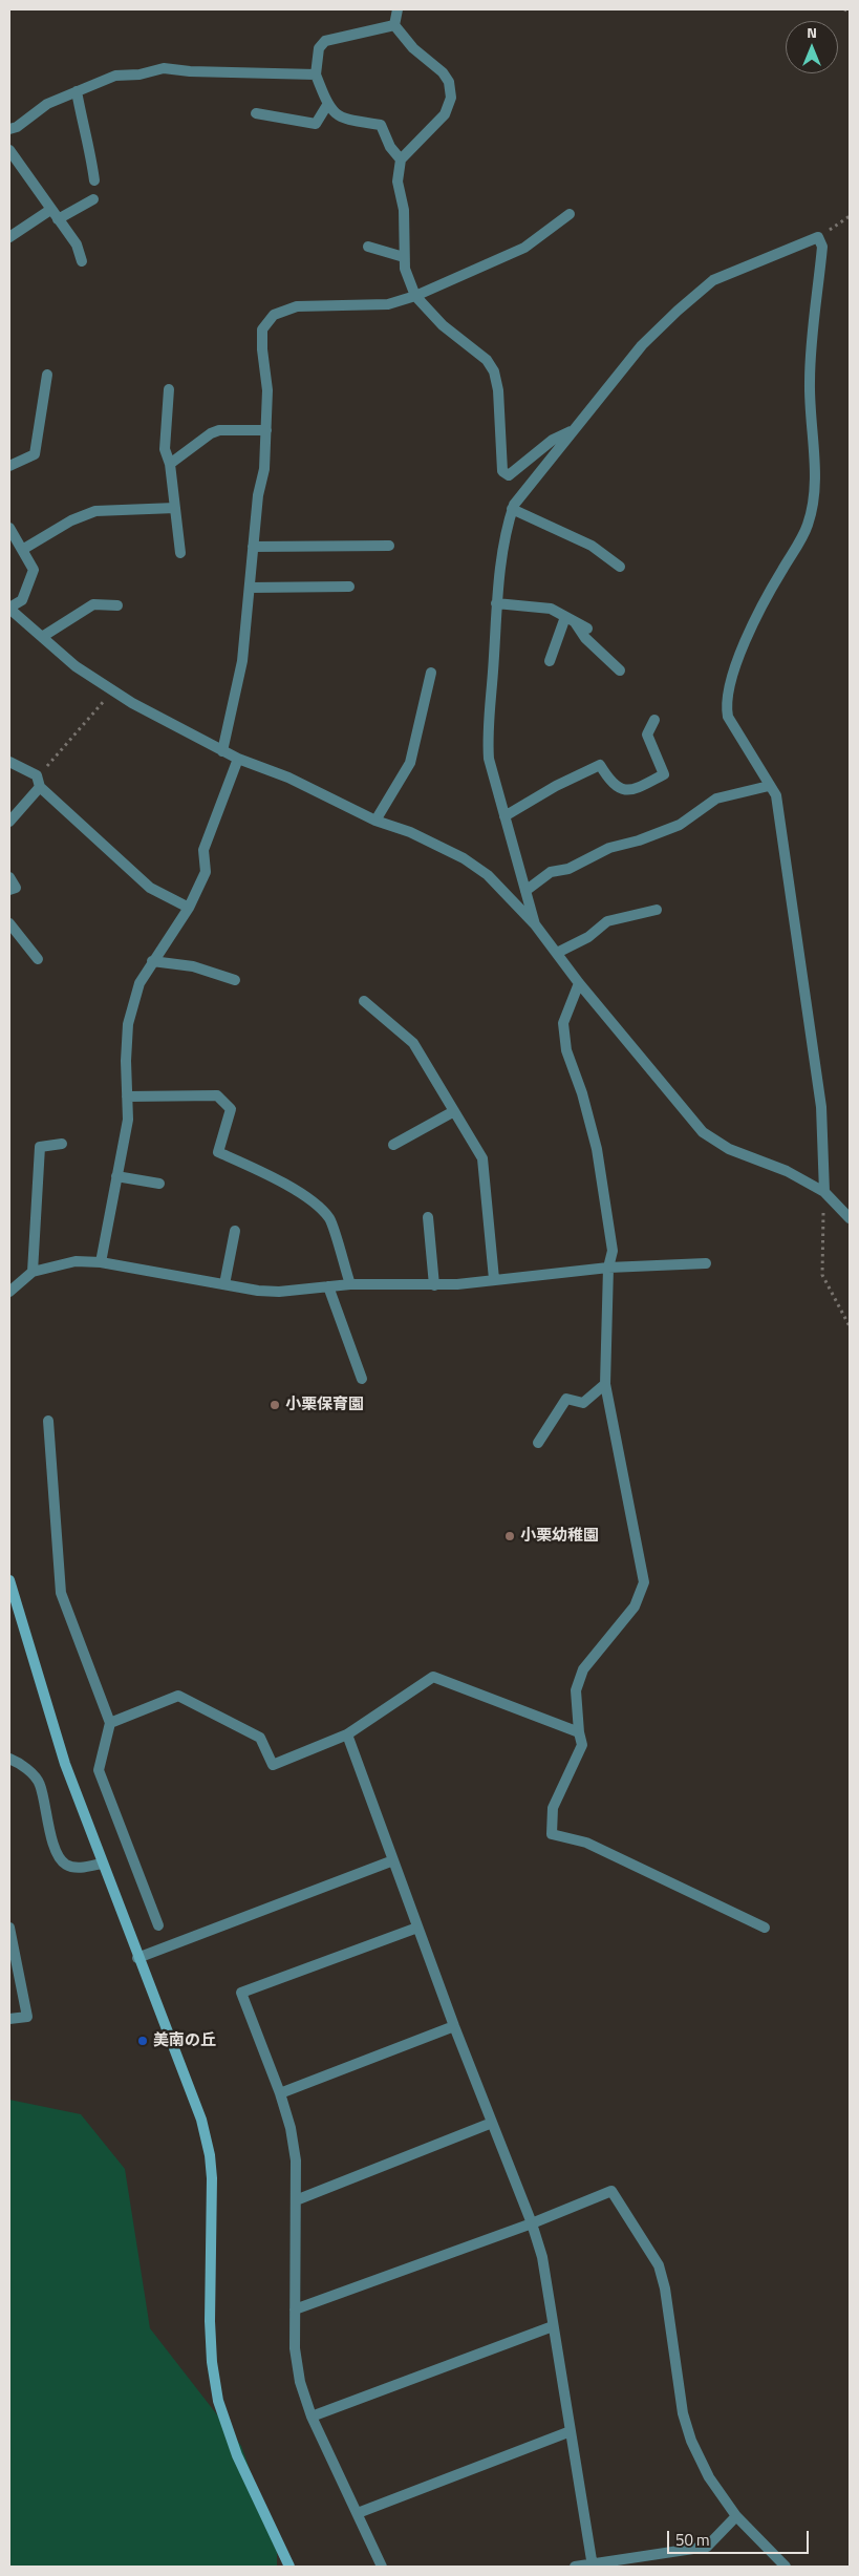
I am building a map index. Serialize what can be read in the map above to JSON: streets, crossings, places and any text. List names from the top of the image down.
{
  "places": ["小栗保育園", "小栗幼稚園", "美南の丘"],
  "scale_bar": "50 m",
  "north": "top"
}
